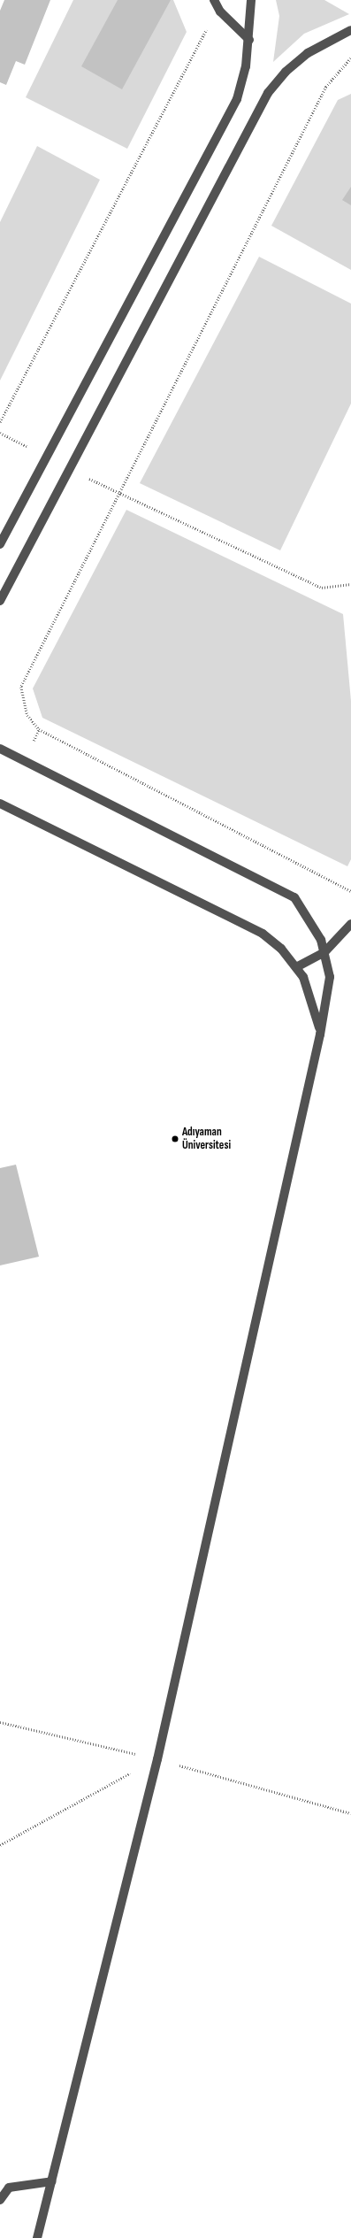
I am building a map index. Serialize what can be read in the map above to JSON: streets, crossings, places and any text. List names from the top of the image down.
{
  "places": ["Adıyaman Üniversitesi"]
}
